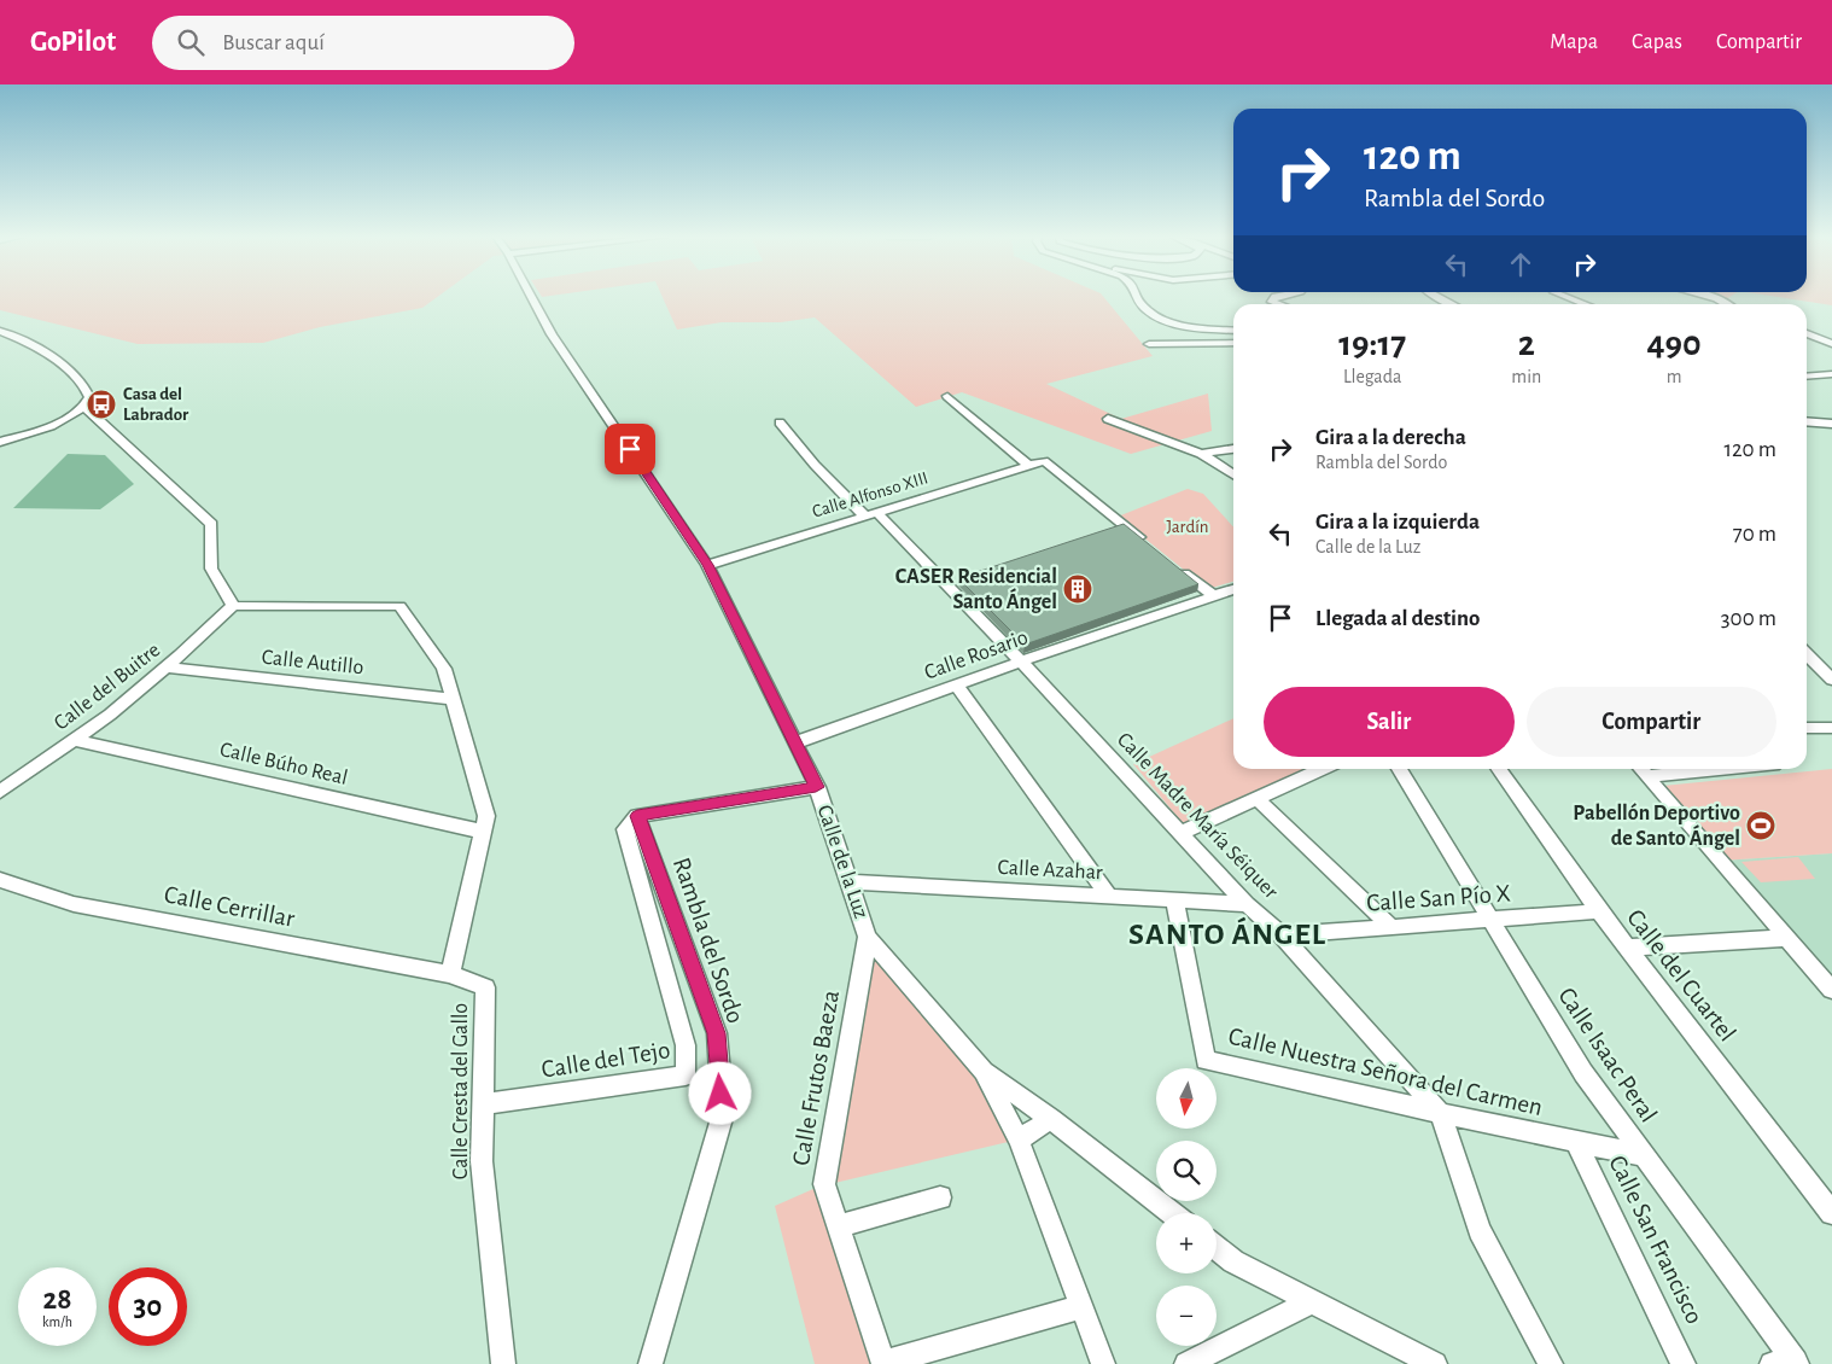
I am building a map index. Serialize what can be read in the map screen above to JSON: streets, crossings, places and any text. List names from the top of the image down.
{
  "streets": {
    "street": [
      "Calle Alfonso XIII",
      "Calle Rosario",
      "Calle Autillo",
      "Calle del Buitre",
      "Calle Búho Real",
      "Calle Madre María Séiquer",
      "Calle de la Luz",
      "Calle Azahar",
      "Calle San Pío X",
      "Calle Cerrillar",
      "Rambla del Sordo",
      "Calle del Cuartel",
      "Calle Isaac Peral",
      "Calle del Tejo",
      "Calle Nuestra Señora del Carmen",
      "Calle Frutos Baeza",
      "Calle Cresta del Gallo",
      "Calle San Francisco"
    ]
  },
  "crossings": [
    ["Calle Alfonso XIII", "Calle Madre María Séiquer"],
    ["Calle Alfonso XIII", "Calle de la Luz"],
    ["Calle Rosario", "Calle Madre María Séiquer"],
    ["Calle Rosario", "Calle de la Luz"],
    ["Calle Autillo", "Calle del Buitre"],
    ["Calle Autillo", "Calle Cresta del Gallo"],
    ["Calle del Buitre", "Calle Búho Real"],
    ["Calle del Buitre", "Calle Cresta del Gallo"],
    ["Calle Búho Real", "Calle Cresta del Gallo"],
    ["Calle Madre María Séiquer", "Calle Azahar"],
    ["Calle Madre María Séiquer", "Calle San Pío X"],
    ["Calle Madre María Séiquer", "Calle Nuestra Señora del Carmen"],
    ["Calle de la Luz", "Calle Azahar"],
    ["Calle de la Luz", "Calle Frutos Baeza"],
    ["Calle Azahar", "Calle Nuestra Señora del Carmen"],
    ["Calle San Pío X", "Calle del Cuartel"],
    ["Calle San Pío X", "Calle Isaac Peral"],
    ["Calle Cerrillar", "Calle Cresta del Gallo"],
    ["Rambla del Sordo", "Calle del Tejo"],
    ["Calle Isaac Peral", "Calle Nuestra Señora del Carmen"],
    ["Calle del Tejo", "Calle Cresta del Gallo"],
    ["Calle Nuestra Señora del Carmen", "Calle San Francisco"]
  ],
  "districts": ["SANTO ÁNGEL"],
  "parks": ["Jardín"],
  "places": {
    "bus stop": ["Casa del Labrador"],
    "building": ["CASER Residencial Santo Ángel"],
    "sports": ["Pabellón Deportivo de Santo Ángel"]
  },
  "north": "bottom",
  "page": {
    "header": "GoPilot",
    "search": "Buscar aquí",
    "nav": ["Mapa", "Capas", "Compartir"],
    "turn": ["120 m", "Rambla del Sordo"],
    "eta": [
      "19:17",
      "Llegada",
      "2",
      "min",
      "490",
      "m"
    ],
    "list": [
      {
        "name": "Gira a la derecha",
        "note": "Rambla del Sordo",
        "value": "120 m"
      },
      {
        "name": "Gira a la izquierda",
        "note": "Calle de la Luz",
        "value": "70 m"
      },
      {
        "name": "Llegada al destino",
        "value": "300 m"
      }
    ],
    "buttons": ["Salir", "Compartir"],
    "map_buttons": ["+", "−"],
    "speed": "28 km/h",
    "limit": "30"
  }
}
